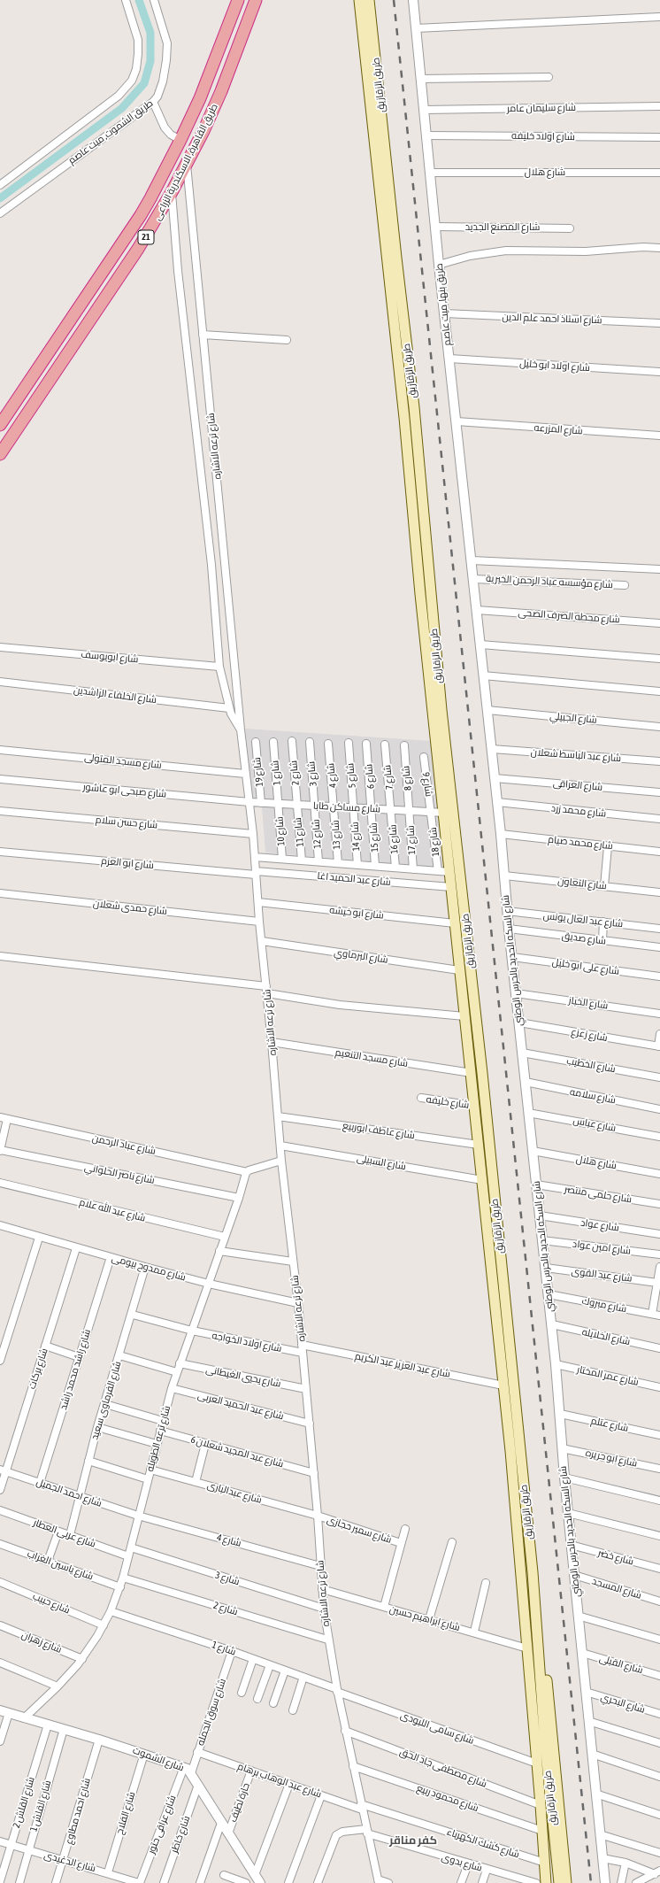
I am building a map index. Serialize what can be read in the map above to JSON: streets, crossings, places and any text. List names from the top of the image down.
{
  "streets": {
    "highway": ["طريق القاهرة, الاسكندرية الزراعى", "21"],
    "main road": ["طريق الزقازيق"],
    "street": [
      "شارع سليمان عامر",
      "طريق الشموت, ميت عاصم",
      "شارع اولاد خليفه",
      "شارع هلال",
      "شارع المصنع الجديد",
      "طريق بنها, ميت عاصم",
      "شارع استاذ احمد علم الدين",
      "شارع اولاد ابو خليل",
      "شارع المزرعه",
      "شارع ترعه الاشاره",
      "شارع مؤسسه عباد الرحمن الخيرية",
      "شارع محطه الصرف الصحى",
      "شارع ابويوسف",
      "شارع الخلفاء الراشدين",
      "شارع الجبيلي",
      "شارع عبد الباسط شعلان",
      "شارع مسجد المتولى",
      "شارع 19",
      "شارع 1",
      "شارع 2",
      "شارع 3",
      "شارع 4",
      "شارع 5",
      "شارع 6",
      "شارع 7",
      "شارع 8",
      "شارع 9",
      "شارع العراقى",
      "شارع صبحى ابو عاشور",
      "شارع مساكن طابا",
      "شارع محمد زرد",
      "شارع حسن سلام",
      "شارع 10",
      "شارع 11",
      "شارع 12",
      "شارع 13",
      "شارع 14",
      "شارع 15",
      "شارع 16",
      "شارع 17",
      "شارع 18",
      "شارع محمد صيام",
      "شارع ابو العزم",
      "شارع عبد الحميد اغا",
      "شارع التعاون",
      "شارع حمدى شعلان",
      "شارع ابو خيشه",
      "شارع عبد العال يونس",
      "شارع صديق",
      "شارع البرماوي",
      "شارع السكه الحديد بالحرس الوطني",
      "شارع على ابو خليل",
      "شارع الخباز",
      "شارع زعزع",
      "شارع مسجد التنعيم",
      "شارع الخطيب",
      "شارع سلامه",
      "شارع خليفه",
      "شارع عباس",
      "شارع عاطف ابوربيع",
      "شارع عباد الرحمن",
      "شارع السبيلى",
      "شارع ناصر الحلواني",
      "شارع حلمى منتصر",
      "شارع عبد الله علام",
      "شارع عواد",
      "شارع امين عواد",
      "شارع ممدوح بيومى",
      "شارع عبد القوى",
      "شارع مبروك",
      "شارع الخلايله",
      "شارع اولاد الخواجه",
      "شارع عبد العزيز عبد الكريم",
      "شارع بركات",
      "شارع راشد محمد راشد",
      "شارع عمر المختار",
      "شارع يحيي الغيطانى",
      "شارع الفرماوى سعيد",
      "شارع عبد الحميد العربى",
      "شارع عتلم",
      "شارع ترعه الطويله",
      "شارع عبد المجيد شعلان 6",
      "شارع ابو حريره",
      "شارع احمد الجميل",
      "شارع عبدالبارى",
      "شارع سمير حجازى",
      "شارع عربى العطار",
      "شارع خضر",
      "شارع ياسين الغراب",
      "شارع المسجد",
      "شارع حبيب",
      "شارع ابراهيم حسين",
      "شارع زهران",
      "شارع القبلى",
      "شارع البحري",
      "شارع سوق الجمله",
      "شارع سامى اللبودى",
      "شارع الشموت",
      "شارع مصطفى جاد الحق",
      "شارع عبد الوهاب برهام",
      "شارع محمود ربيع",
      "شارع القلش 2",
      "حارة لطيف",
      "شارع القلش 1",
      "شارع احمد مطاوع",
      "شارع الفلاح",
      "شارع عراقى حتور",
      "شارع خاطر",
      "شارع كشك الكهرباء",
      "شارع الدغيدى",
      "شارع بدوى"
    ]
  },
  "crossings": [
    ["طريق الزقازيق", "شارع مساكن طابا"],
    ["طريق الزقازيق", "شارع عبد الحميد اغا"],
    ["طريق الزقازيق", "شارع ابو خيشه"],
    ["طريق الزقازيق", "شارع البرماوي"],
    ["طريق الزقازيق", "شارع مسجد التنعيم"],
    ["طريق الزقازيق", "شارع خليفه"],
    ["طريق الزقازيق", "شارع عاطف ابوربيع"],
    ["طريق الزقازيق", "شارع السبيلى"],
    ["طريق الزقازيق", "شارع عبد العزيز عبد الكريم"],
    ["طريق الزقازيق", "شارع ابراهيم حسين"],
    ["طريق الزقازيق", "شارع سامى اللبودى"],
    ["طريق الزقازيق", "شارع مصطفى جاد الحق"],
    ["طريق الزقازيق", "شارع محمود ربيع"],
    ["طريق الزقازيق", "شارع كشك الكهرباء"],
    ["شارع سليمان عامر", "طريق بنها, ميت عاصم"],
    ["شارع اولاد خليفه", "طريق بنها, ميت عاصم"],
    ["طريق القاهرة, الاسكندرية الزراعى", "شارع ترعه الاشاره"],
    ["شارع هلال", "طريق بنها, ميت عاصم"],
    ["شارع هلال", "شارع السكه الحديد بالحرس الوطني"],
    ["شارع المصنع الجديد", "طريق بنها, ميت عاصم"],
    ["طريق بنها, ميت عاصم", "شارع استاذ احمد علم الدين"],
    ["طريق بنها, ميت عاصم", "شارع اولاد ابو خليل"],
    ["طريق بنها, ميت عاصم", "شارع المزرعه"],
    ["طريق بنها, ميت عاصم", "شارع مؤسسه عباد الرحمن الخيرية"],
    ["طريق بنها, ميت عاصم", "شارع محطه الصرف الصحى"],
    ["طريق بنها, ميت عاصم", "شارع السكه الحديد بالحرس الوطني"],
    ["شارع ترعه الاشاره", "شارع ابويوسف"],
    ["شارع ترعه الاشاره", "شارع الخلفاء الراشدين"],
    ["شارع ترعه الاشاره", "شارع مسجد المتولى"],
    ["شارع ترعه الاشاره", "شارع 1"],
    ["شارع ترعه الاشاره", "شارع 2"],
    ["شارع ترعه الاشاره", "شارع 3"],
    ["شارع ترعه الاشاره", "شارع 4"],
    ["شارع ترعه الاشاره", "شارع صبحى ابو عاشور"],
    ["شارع ترعه الاشاره", "شارع مساكن طابا"],
    ["شارع ترعه الاشاره", "شارع حسن سلام"],
    ["شارع ترعه الاشاره", "شارع ابو العزم"],
    ["شارع ترعه الاشاره", "شارع عبد الحميد اغا"],
    ["شارع ترعه الاشاره", "شارع حمدى شعلان"],
    ["شارع ترعه الاشاره", "شارع ابو خيشه"],
    ["شارع ترعه الاشاره", "شارع البرماوي"],
    ["شارع ترعه الاشاره", "شارع مسجد التنعيم"],
    ["شارع ترعه الاشاره", "شارع عاطف ابوربيع"],
    ["شارع ترعه الاشاره", "شارع السبيلى"],
    ["شارع ترعه الاشاره", "شارع ممدوح بيومى"],
    ["شارع ترعه الاشاره", "شارع اولاد الخواجه"],
    ["شارع ترعه الاشاره", "شارع عبد العزيز عبد الكريم"],
    ["شارع ترعه الاشاره", "شارع يحيي الغيطانى"],
    ["شارع ترعه الاشاره", "شارع عبد الحميد العربى"],
    ["شارع ترعه الاشاره", "شارع عبد المجيد شعلان 6"],
    ["شارع ترعه الاشاره", "شارع عبدالبارى"],
    ["شارع ترعه الاشاره", "شارع سمير حجازى"],
    ["شارع ترعه الاشاره", "شارع ابراهيم حسين"],
    ["شارع ترعه الاشاره", "شارع سامى اللبودى"],
    ["شارع ترعه الاشاره", "شارع مصطفى جاد الحق"],
    ["شارع ترعه الاشاره", "شارع عبد الوهاب برهام"],
    ["شارع ترعه الاشاره", "شارع محمود ربيع"],
    ["شارع ترعه الاشاره", "شارع كشك الكهرباء"],
    ["شارع ترعه الاشاره", "شارع بدوى"],
    ["شارع محطه الصرف الصحى", "شارع السكه الحديد بالحرس الوطني"],
    ["شارع الجبيلي", "شارع السكه الحديد بالحرس الوطني"],
    ["شارع عبد الباسط شعلان", "شارع السكه الحديد بالحرس الوطني"],
    ["شارع 19", "شارع مساكن طابا"],
    ["شارع 1", "شارع مساكن طابا"],
    ["شارع 1", "شارع 10"],
    ["شارع 1", "شارع ترعه الطويله"],
    ["شارع 1", "شارع سوق الجمله"],
    ["شارع 1", "شارع سامى اللبودى"],
    ["شارع 2", "شارع مساكن طابا"],
    ["شارع 2", "شارع 11"],
    ["شارع 2", "شارع ترعه الطويله"],
    ["شارع 3", "شارع مساكن طابا"],
    ["شارع 3", "شارع 12"],
    ["شارع 3", "شارع ترعه الطويله"],
    ["شارع 4", "شارع مساكن طابا"],
    ["شارع 4", "شارع 13"],
    ["شارع 4", "شارع ترعه الطويله"],
    ["شارع 4", "شارع احمد الجميل"],
    ["شارع 5", "شارع مساكن طابا"],
    ["شارع 5", "شارع 14"],
    ["شارع 6", "شارع مساكن طابا"],
    ["شارع 6", "شارع 15"],
    ["شارع 7", "شارع مساكن طابا"],
    ["شارع 7", "شارع 16"],
    ["شارع 8", "شارع مساكن طابا"],
    ["شارع 8", "شارع 17"],
    ["شارع 9", "شارع مساكن طابا"],
    ["شارع 9", "شارع 18"],
    ["شارع العراقى", "شارع السكه الحديد بالحرس الوطني"],
    ["شارع صبحى ابو عاشور", "شارع مساكن طابا"],
    ["شارع مساكن طابا", "شارع 10"],
    ["شارع مساكن طابا", "شارع 11"],
    ["شارع مساكن طابا", "شارع 12"],
    ["شارع مساكن طابا", "شارع 13"],
    ["شارع مساكن طابا", "شارع 14"],
    ["شارع مساكن طابا", "شارع 15"],
    ["شارع مساكن طابا", "شارع 16"],
    ["شارع مساكن طابا", "شارع 17"],
    ["شارع مساكن طابا", "شارع 18"],
    ["شارع محمد زرد", "شارع السكه الحديد بالحرس الوطني"],
    ["شارع محمد صيام", "شارع السكه الحديد بالحرس الوطني"],
    ["شارع ابو العزم", "شارع عبد الحميد اغا"],
    ["شارع التعاون", "شارع السكه الحديد بالحرس الوطني"],
    ["شارع عبد العال يونس", "شارع السكه الحديد بالحرس الوطني"],
    ["شارع صديق", "شارع السكه الحديد بالحرس الوطني"],
    ["شارع السكه الحديد بالحرس الوطني", "شارع على ابو خليل"],
    ["شارع السكه الحديد بالحرس الوطني", "شارع الخباز"],
    ["شارع السكه الحديد بالحرس الوطني", "شارع زعزع"],
    ["شارع السكه الحديد بالحرس الوطني", "شارع الخطيب"],
    ["شارع السكه الحديد بالحرس الوطني", "شارع سلامه"],
    ["شارع السكه الحديد بالحرس الوطني", "شارع عباس"],
    ["شارع السكه الحديد بالحرس الوطني", "شارع حلمى منتصر"],
    ["شارع السكه الحديد بالحرس الوطني", "شارع عواد"],
    ["شارع السكه الحديد بالحرس الوطني", "شارع امين عواد"],
    ["شارع السكه الحديد بالحرس الوطني", "شارع عبد القوى"],
    ["شارع السكه الحديد بالحرس الوطني", "شارع مبروك"],
    ["شارع السكه الحديد بالحرس الوطني", "شارع الخلايله"],
    ["شارع السكه الحديد بالحرس الوطني", "شارع عمر المختار"],
    ["شارع السكه الحديد بالحرس الوطني", "شارع عتلم"],
    ["شارع السكه الحديد بالحرس الوطني", "شارع ابو حريره"],
    ["شارع السكه الحديد بالحرس الوطني", "شارع خضر"],
    ["شارع السكه الحديد بالحرس الوطني", "شارع المسجد"],
    ["شارع السكه الحديد بالحرس الوطني", "شارع القبلى"],
    ["شارع السكه الحديد بالحرس الوطني", "شارع البحري"],
    ["شارع عباد الرحمن", "شارع ترعه الطويله"],
    ["شارع ناصر الحلواني", "شارع ترعه الطويله"],
    ["شارع عبد الله علام", "شارع ترعه الطويله"],
    ["شارع ممدوح بيومى", "شارع بركات"],
    ["شارع ممدوح بيومى", "شارع راشد محمد راشد"],
    ["شارع ممدوح بيومى", "شارع الفرماوى سعيد"],
    ["شارع ممدوح بيومى", "شارع ترعه الطويله"],
    ["شارع اولاد الخواجه", "شارع الفرماوى سعيد"],
    ["شارع اولاد الخواجه", "شارع ترعه الطويله"],
    ["شارع بركات", "شارع احمد الجميل"],
    ["شارع راشد محمد راشد", "شارع احمد الجميل"],
    ["شارع يحيي الغيطانى", "شارع ترعه الطويله"],
    ["شارع الفرماوى سعيد", "شارع احمد الجميل"],
    ["شارع الفرماوى سعيد", "شارع عربى العطار"],
    ["شارع عبد الحميد العربى", "شارع ترعه الطويله"],
    ["شارع ترعه الطويله", "شارع عبد المجيد شعلان 6"],
    ["شارع ترعه الطويله", "شارع احمد الجميل"],
    ["شارع ترعه الطويله", "شارع عبدالبارى"],
    ["شارع ترعه الطويله", "شارع عربى العطار"],
    ["شارع ترعه الطويله", "شارع ياسين الغراب"],
    ["شارع ترعه الطويله", "شارع حبيب"],
    ["شارع ترعه الطويله", "شارع زهران"],
    ["شارع ترعه الطويله", "شارع الشموت"],
    ["شارع عبدالبارى", "شارع سمير حجازى"],
    ["شارع سوق الجمله", "شارع الشموت"],
    ["شارع سوق الجمله", "شارع عبد الوهاب برهام"],
    ["شارع الشموت", "شارع القلش 2"],
    ["شارع الشموت", "حارة لطيف"],
    ["شارع الشموت", "شارع القلش 1"],
    ["شارع الشموت", "شارع احمد مطاوع"],
    ["شارع الشموت", "شارع الفلاح"],
    ["شارع الشموت", "شارع عراقى حتور"],
    ["شارع الشموت", "شارع خاطر"],
    ["شارع عبد الوهاب برهام", "حارة لطيف"],
    ["شارع عبد الوهاب برهام", "شارع كشك الكهرباء"],
    ["شارع القلش 2", "شارع الدغيدى"],
    ["شارع القلش 1", "شارع الدغيدى"],
    ["شارع احمد مطاوع", "شارع الدغيدى"],
    ["شارع الفلاح", "شارع الدغيدى"],
    ["شارع عراقى حتور", "شارع الدغيدى"]
  ],
  "districts": ["كفر مناقر"]
}
